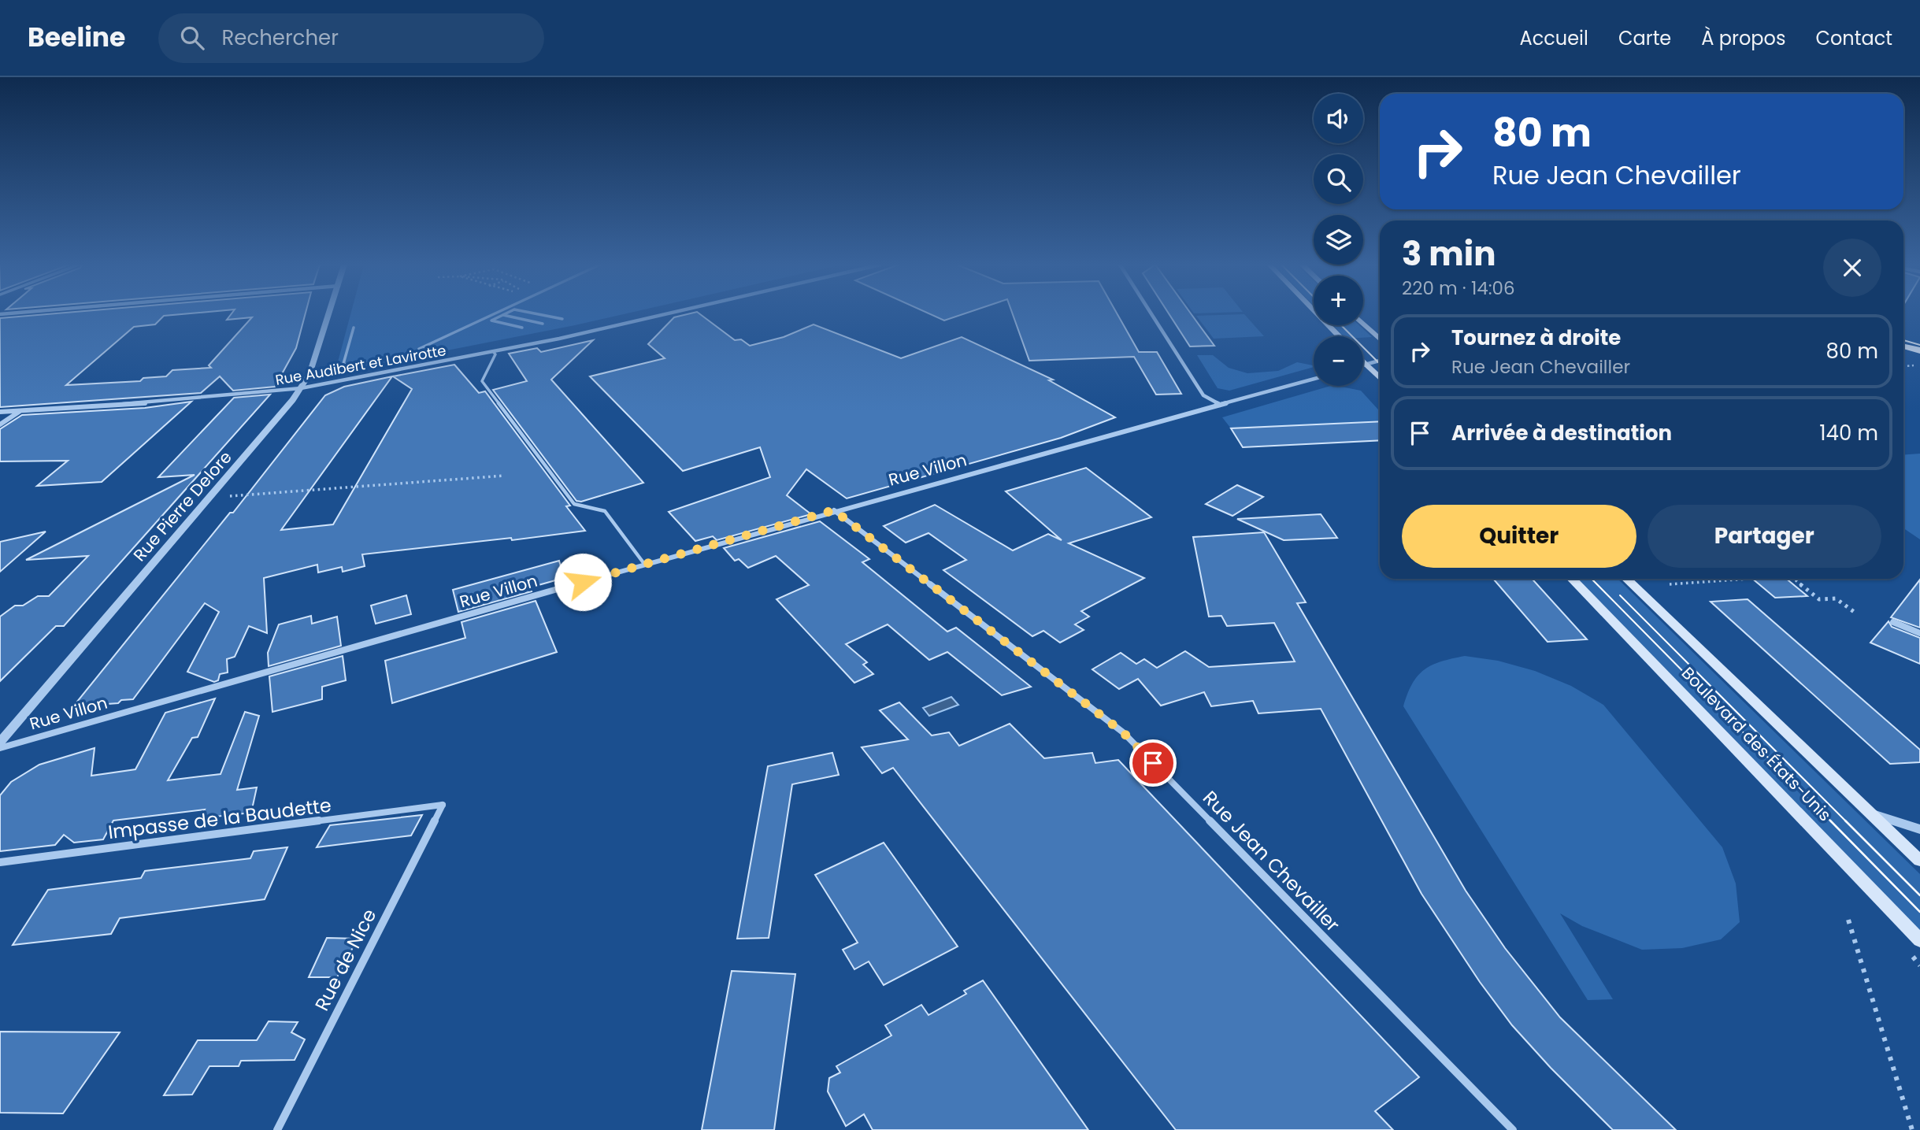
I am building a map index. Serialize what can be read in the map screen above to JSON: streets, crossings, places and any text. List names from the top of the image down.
{
  "streets": {
    "main road": ["Boulevard des États-Unis"],
    "street": [
      "Rue Audibert et Lavirotte",
      "Rue Villon",
      "Rue Pierre Delore",
      "Impasse de la Baudette",
      "Rue Jean Chevailler",
      "Rue de Nice"
    ]
  },
  "crossings": [
    ["Rue Audibert et Lavirotte", "Rue Pierre Delore"],
    ["Rue Villon", "Rue Jean Chevailler"],
    ["Impasse de la Baudette", "Rue de Nice"]
  ],
  "page": {
    "header": "Beeline",
    "search": "Rechercher",
    "nav": [
      "Accueil",
      "Carte",
      "À propos",
      "Contact"
    ],
    "map_buttons": ["+", "−"],
    "turn": ["80 m", "Rue Jean Chevailler"],
    "heading": ["3 min", "220 m · 14:06"],
    "list": [
      {
        "name": "Tournez à droite",
        "note": "Rue Jean Chevailler",
        "value": "80 m"
      },
      {
        "name": "Arrivée à destination",
        "value": "140 m"
      }
    ],
    "buttons": ["Quitter", "Partager"]
  }
}
